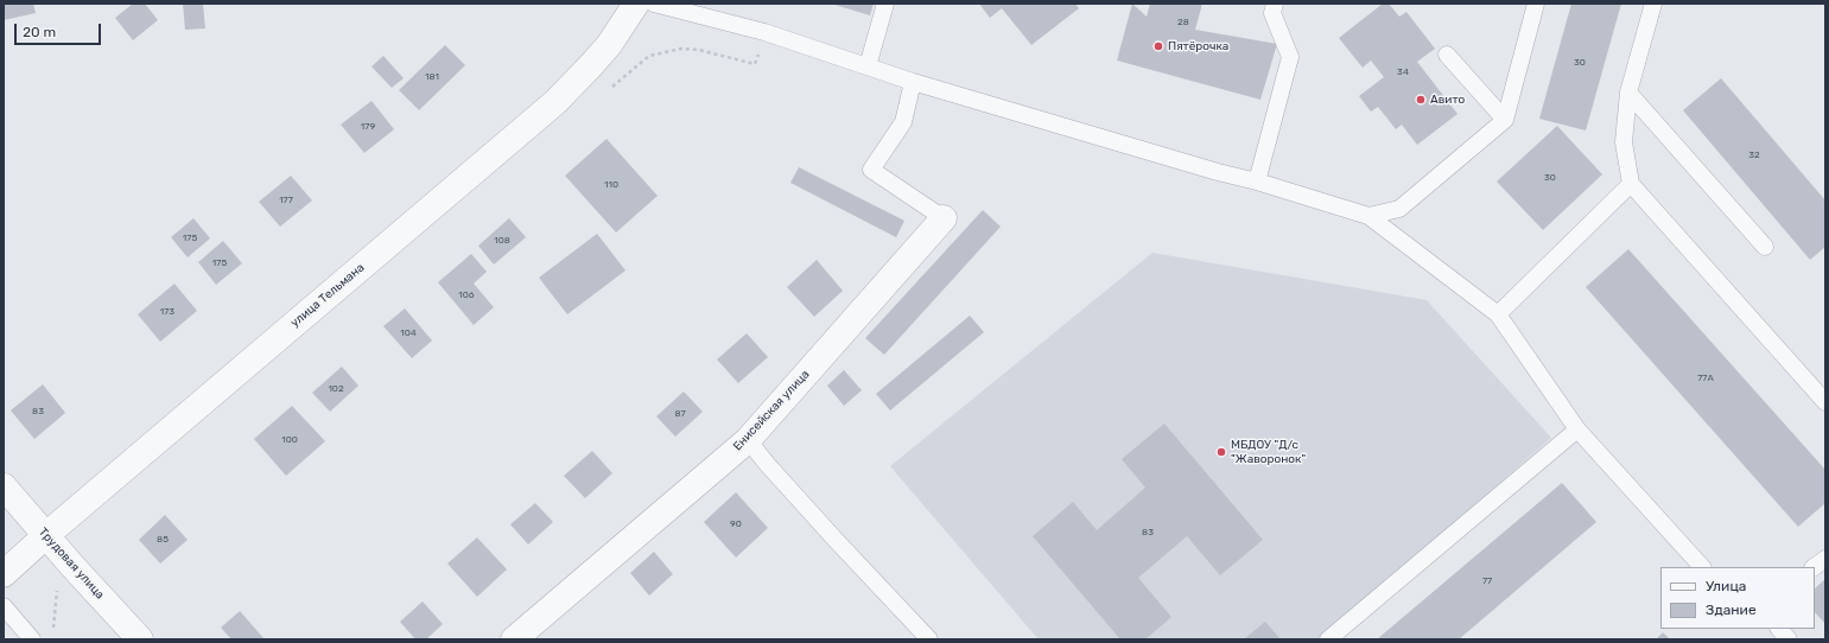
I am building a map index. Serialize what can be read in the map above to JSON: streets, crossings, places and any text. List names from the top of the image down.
{
  "streets": {
    "street": ["улица Тельмана", "Енисейская улица", "Трудовая улица"]
  },
  "crossings": [
    ["улица Тельмана", "Трудовая улица"]
  ],
  "places": ["Пятёрочка", "Авито", "МБДОУ \"Д/с \"Жаворонок\""],
  "house_numbers": [
    "28",
    "30",
    "34",
    "181",
    "179",
    "32",
    "30",
    "110",
    "177",
    "175",
    "108",
    "175",
    "106",
    "173",
    "104",
    "77А",
    "102",
    "83",
    "87",
    "100",
    "90",
    "83",
    "85",
    "77"
  ],
  "legend": ["Улица", "Здание"],
  "scale_bar": "20 m"
}
